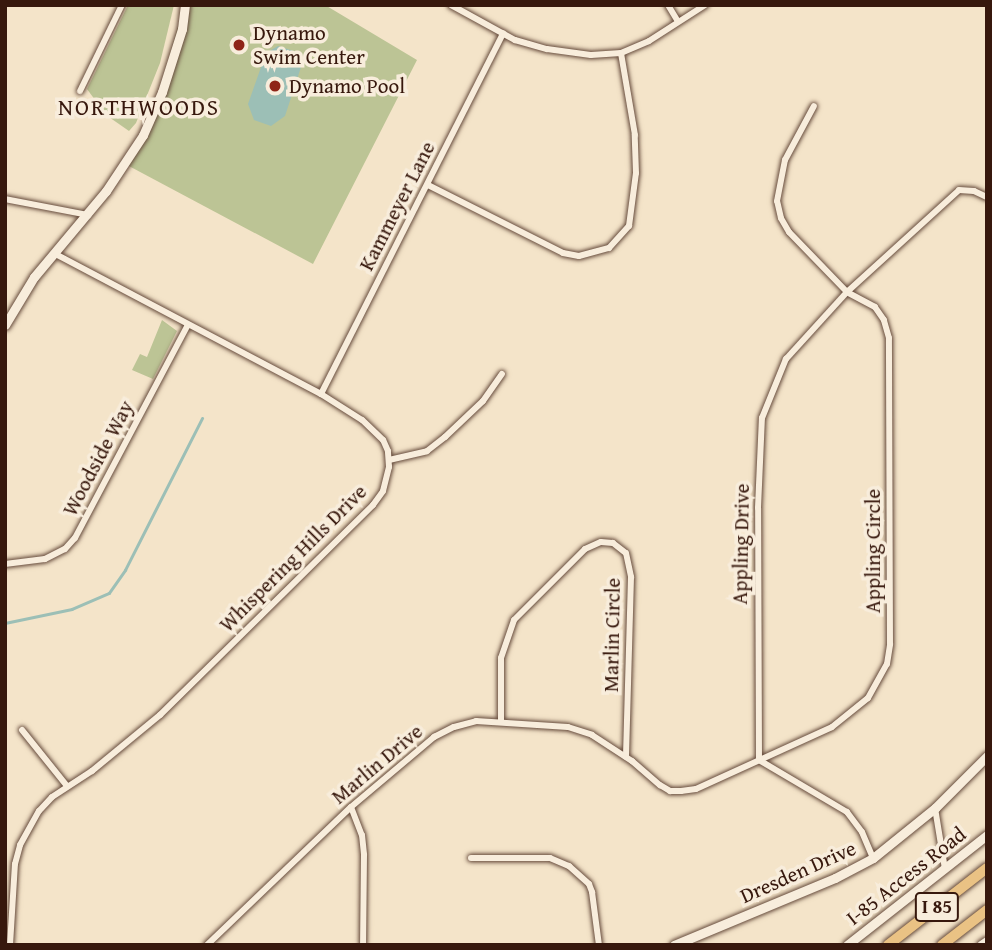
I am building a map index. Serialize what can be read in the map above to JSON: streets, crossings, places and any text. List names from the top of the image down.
{
  "streets": {
    "highway": ["I 85"],
    "street": [
      "Kammeyer Lane",
      "Woodside Way",
      "Appling Drive",
      "Appling Circle",
      "Whispering Hills Drive",
      "Marlin Circle",
      "Marlin Drive",
      "Dresden Drive",
      "I-85 Access Road"
    ]
  },
  "crossings": [
    ["Appling Drive", "Appling Circle"],
    ["Appling Drive", "Marlin Drive"],
    ["Appling Circle", "Marlin Drive"],
    ["Marlin Circle", "Marlin Drive"]
  ],
  "districts": ["NORTHWOODS"],
  "places": ["Dynamo Swim Center", "Dynamo Pool"]
}
